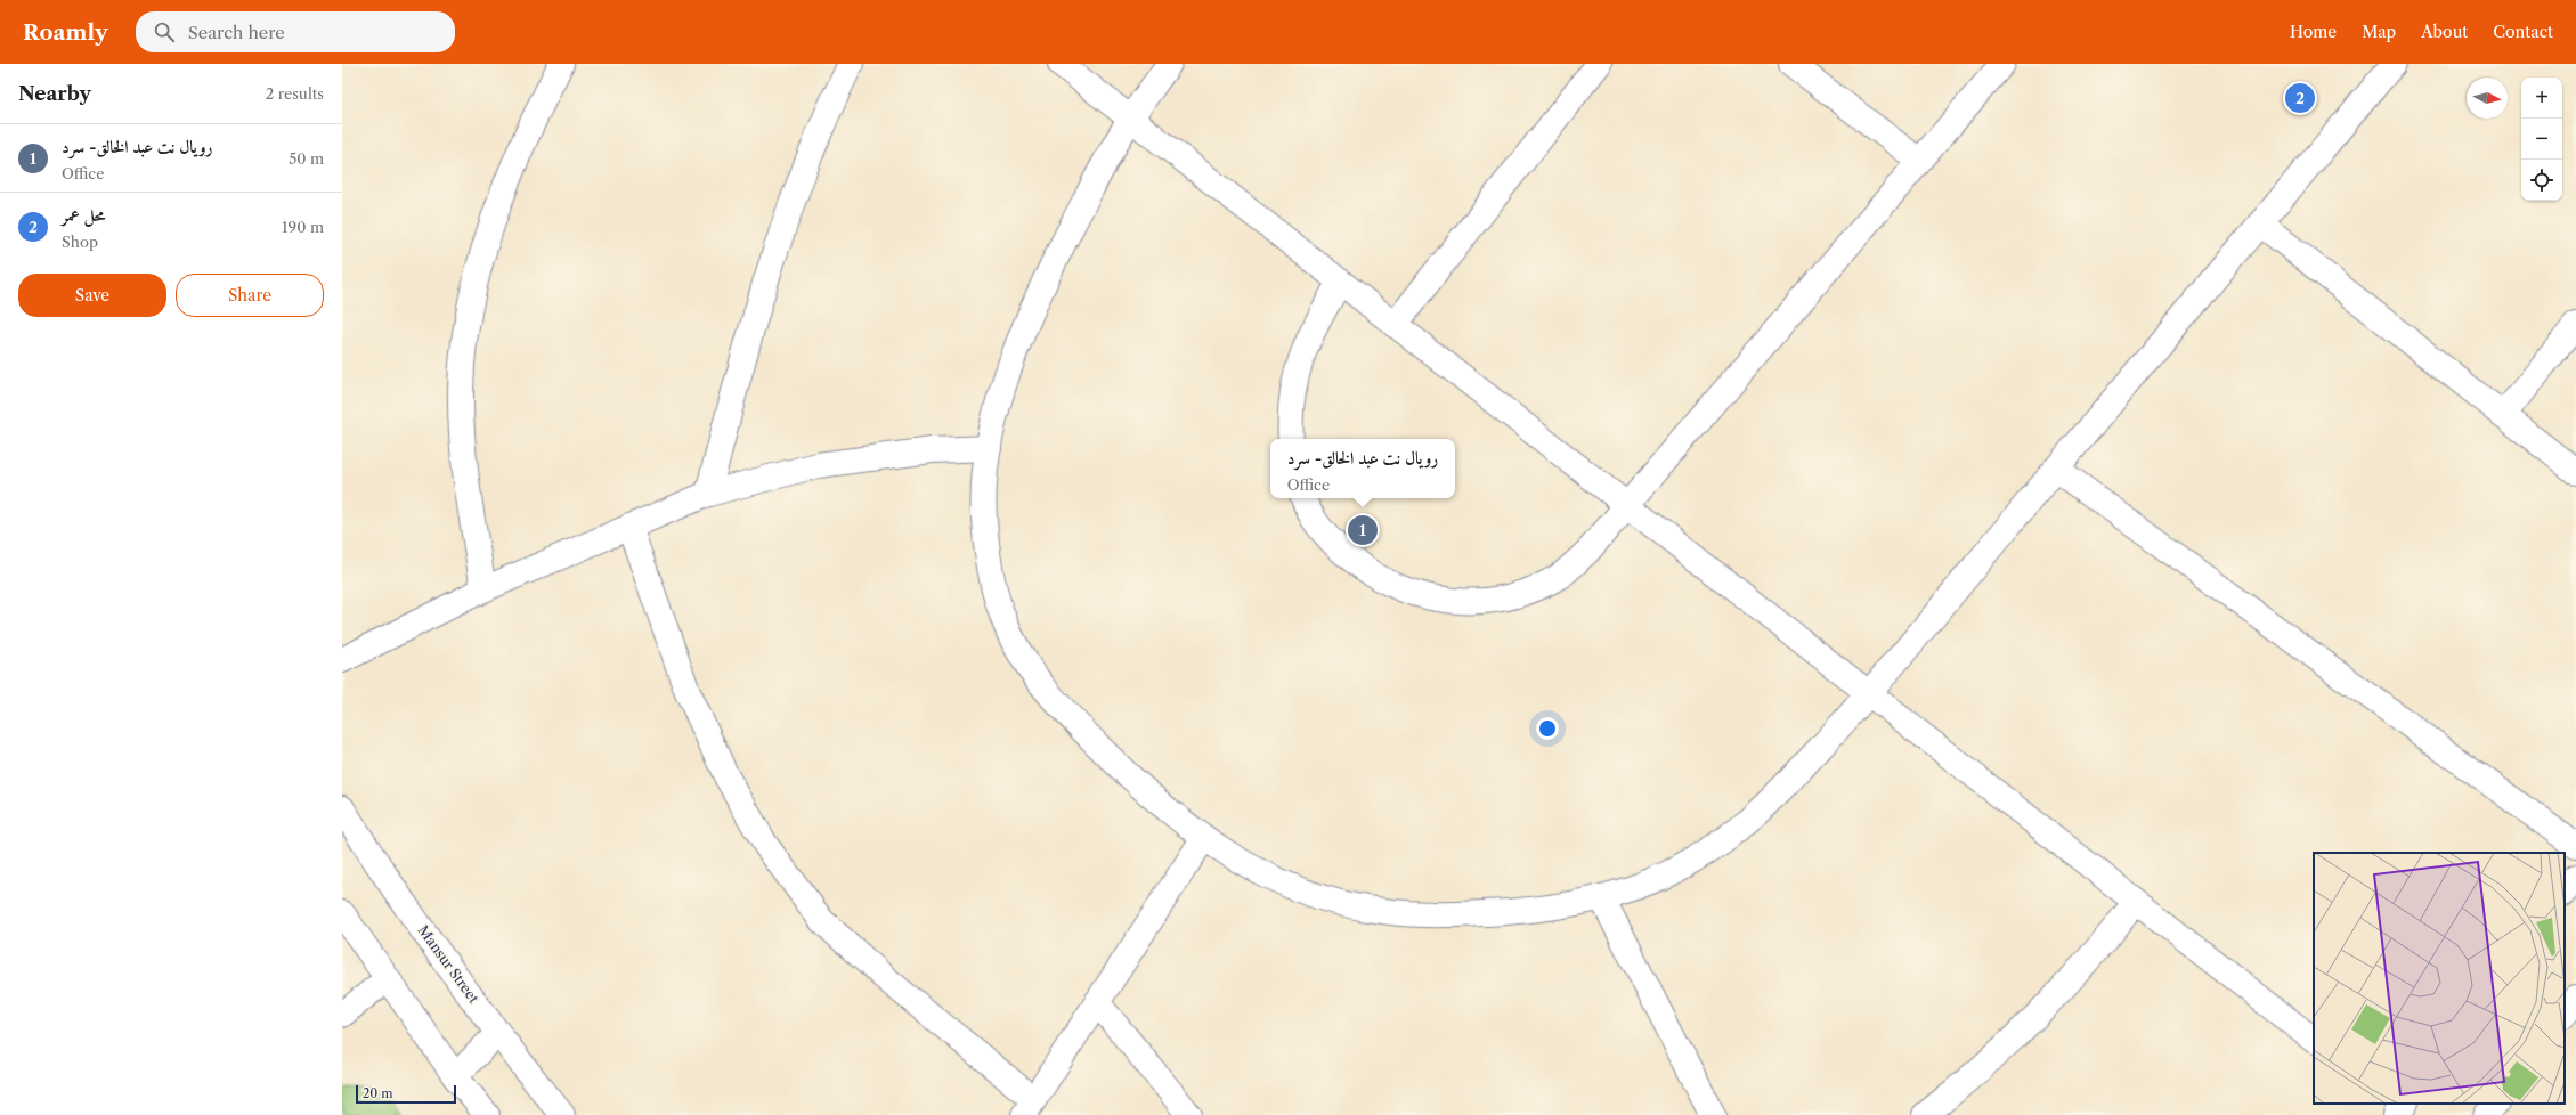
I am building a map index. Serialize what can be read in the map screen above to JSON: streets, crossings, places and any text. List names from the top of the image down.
{
  "streets": {
    "street": ["Mansur Street"]
  },
  "scale_bar": "20 m",
  "north": "right",
  "page": {
    "header": "Roamly",
    "search": "Search here",
    "nav": [
      "Home",
      "Map",
      "About",
      "Contact"
    ],
    "heading": ["Nearby", "2 results"],
    "map_buttons": ["+", "−"],
    "pins": ["2", "1"],
    "list": [
      {
        "mark": "1",
        "name": "رويال نت عبد الخالق- سرد",
        "note": "Office",
        "value": "50 m"
      },
      {
        "mark": "2",
        "name": "محل عمر",
        "note": "Shop",
        "value": "190 m"
      }
    ],
    "buttons": ["Save", "Share"],
    "popup": ["رويال نت عبد الخالق- سرد", "Office"],
    "scale": "20 m"
  }
}
